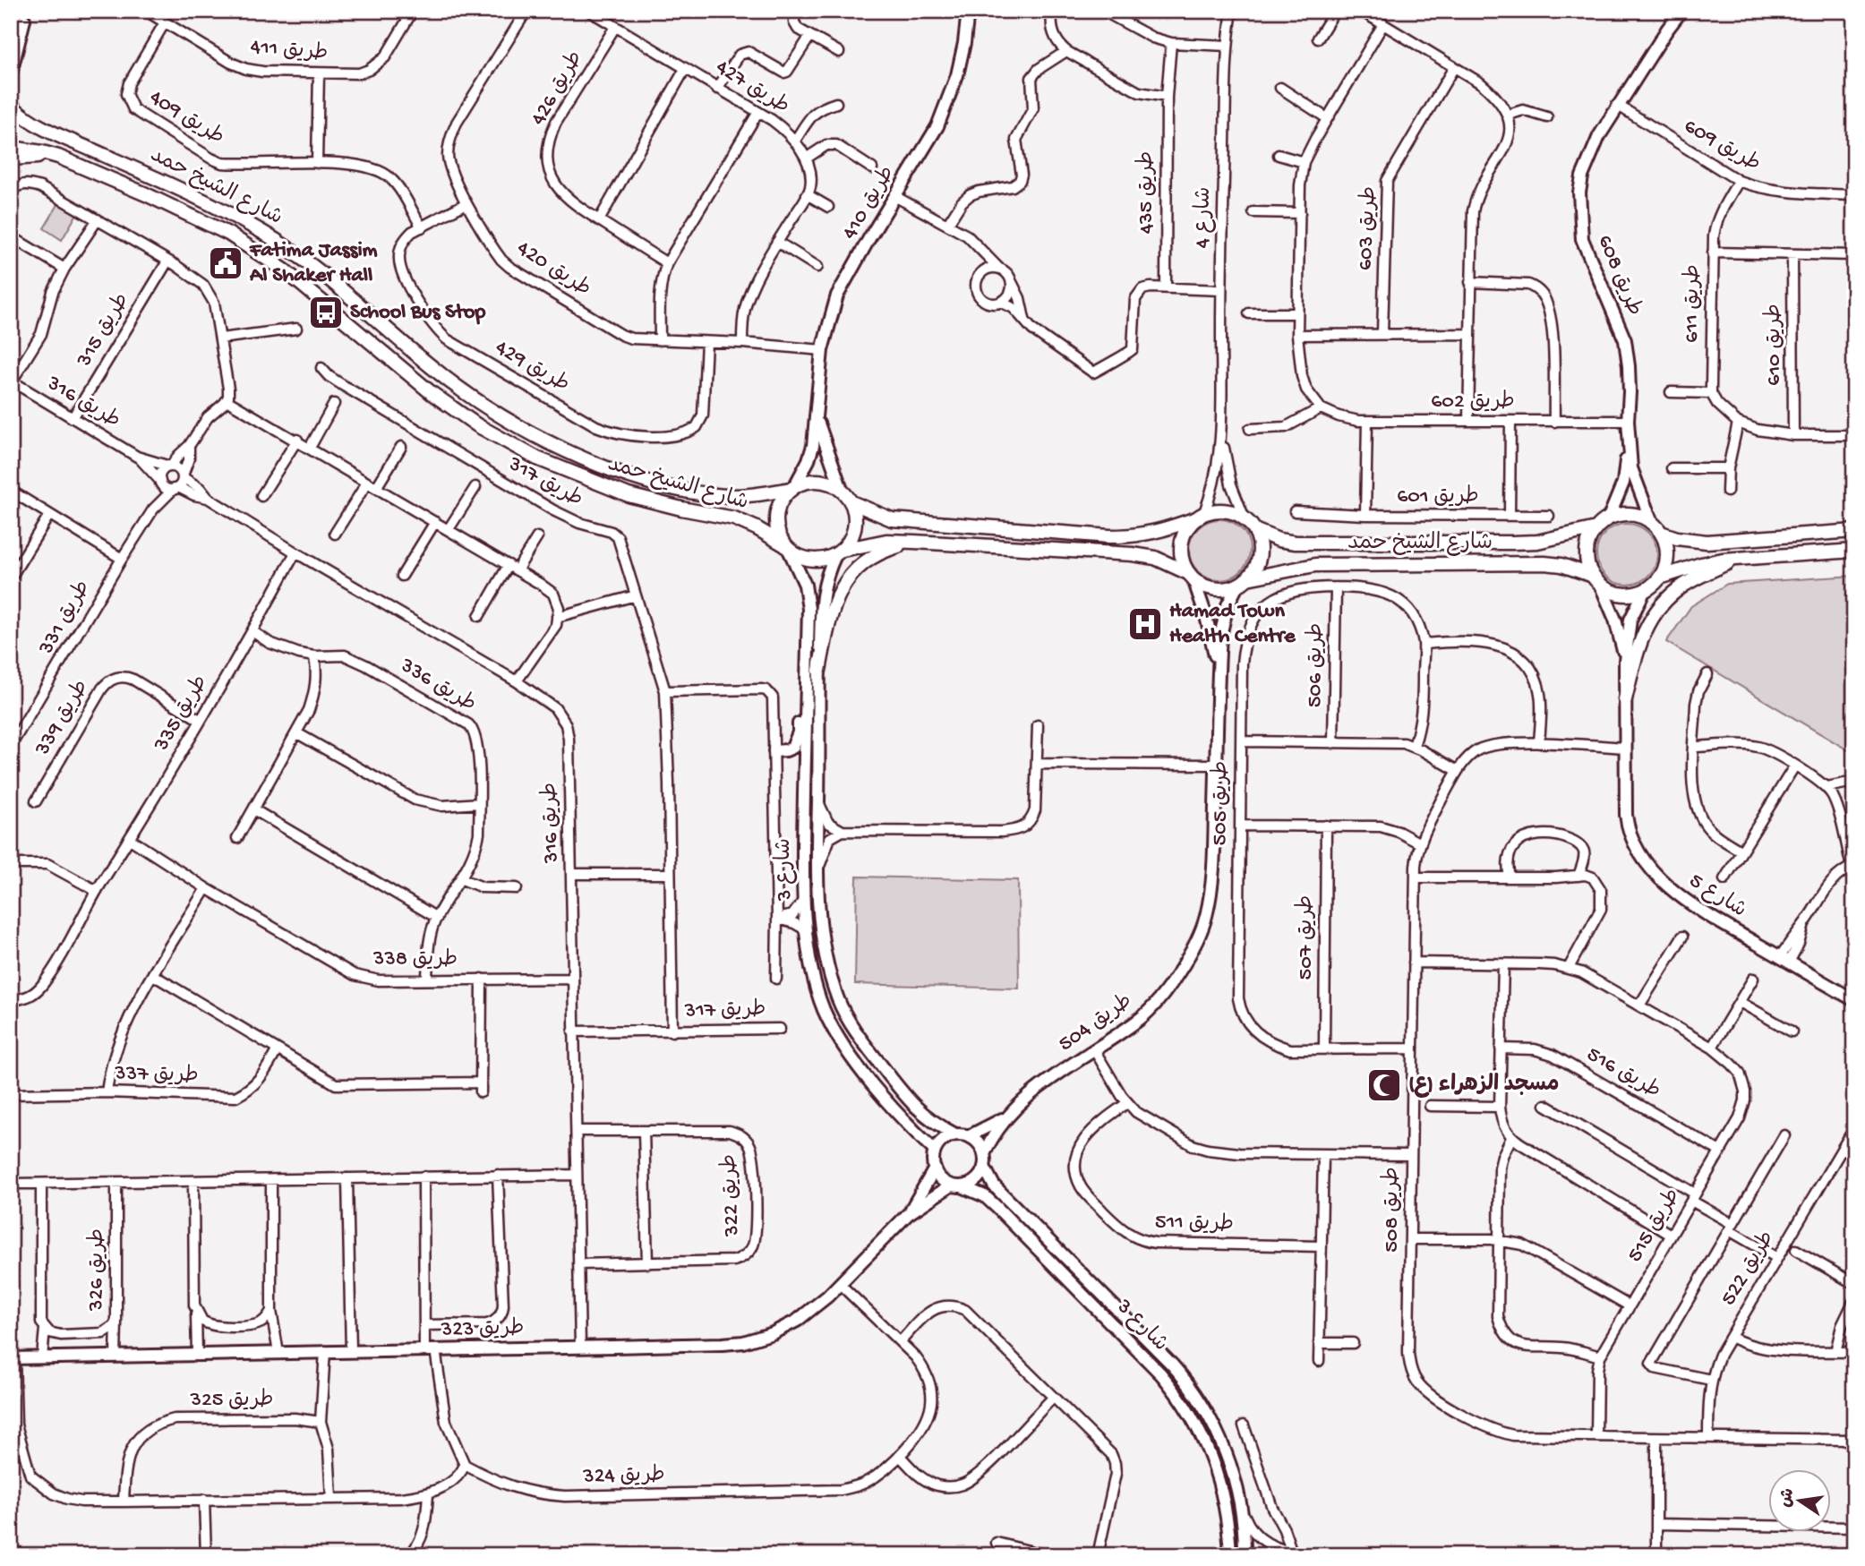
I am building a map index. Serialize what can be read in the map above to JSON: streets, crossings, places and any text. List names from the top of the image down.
{
  "streets": {
    "main road": ["شارع الشيخ حمد"],
    "street": [
      "طريق 411",
      "طريق 427",
      "طريق 426",
      "طريق 409",
      "طريق 609",
      "طريق 435",
      "طريق 410",
      "شارع 4",
      "طريق 603",
      "طريق 420",
      "طريق 608",
      "طريق 611",
      "طريق 315",
      "طريق 610",
      "طريق 429",
      "طريق 602",
      "طريق 316",
      "طريق 317",
      "طريق 601",
      "طريق 331",
      "طريق 506",
      "طريق 336",
      "طريق 335",
      "طريق 339",
      "طريق 505",
      "شارع 3",
      "شارع 5",
      "طريق 507",
      "طريق 338",
      "طريق 504",
      "طريق 516",
      "طريق 337",
      "طريق 322",
      "طريق 508",
      "طريق 511",
      "طريق 515",
      "طريق 522",
      "طريق 326",
      "طريق 323",
      "طريق 325",
      "طريق 324"
    ]
  },
  "crossings": [
    ["طريق 411", "طريق 409"],
    ["طريق 427", "طريق 426"],
    ["طريق 409", "طريق 429"],
    ["طريق 609", "طريق 608"],
    ["طريق 609", "طريق 611"],
    ["شارع الشيخ حمد", "طريق 410"],
    ["شارع الشيخ حمد", "شارع 4"],
    ["شارع الشيخ حمد", "طريق 608"],
    ["شارع الشيخ حمد", "شارع 3"],
    ["شارع الشيخ حمد", "شارع 5"],
    ["شارع الشيخ حمد", "طريق 504"],
    ["طريق 410", "طريق 420"],
    ["طريق 410", "شارع 3"],
    ["شارع 4", "طريق 504"],
    ["طريق 420", "طريق 429"],
    ["طريق 608", "طريق 602"],
    ["طريق 608", "شارع 5"],
    ["طريق 315", "طريق 316"],
    ["طريق 602", "طريق 601"],
    ["طريق 316", "طريق 317"],
    ["طريق 316", "طريق 331"],
    ["طريق 316", "طريق 335"],
    ["طريق 316", "طريق 338"],
    ["طريق 316", "طريق 322"],
    ["طريق 316", "طريق 323"],
    ["طريق 506", "طريق 505"],
    ["طريق 336", "طريق 335"],
    ["طريق 336", "طريق 338"],
    ["طريق 335", "طريق 339"],
    ["طريق 335", "طريق 338"],
    ["طريق 505", "طريق 507"],
    ["طريق 505", "طريق 508"],
    ["شارع 3", "طريق 504"],
    ["شارع 3", "طريق 323"],
    ["شارع 5", "طريق 508"],
    ["طريق 504", "طريق 323"],
    ["طريق 516", "طريق 515"],
    ["طريق 508", "طريق 515"],
    ["طريق 508", "طريق 522"],
    ["طريق 323", "طريق 324"]
  ],
  "places": {
    "public building": ["Fatima Jassim Al Shaker Hall"],
    "bus stop": ["School Bus Stop"],
    "hospital": ["Hamad Town Health Centre"],
    "mosque": ["مسجد الزهراء (ع)"]
  },
  "north": "left"
}
